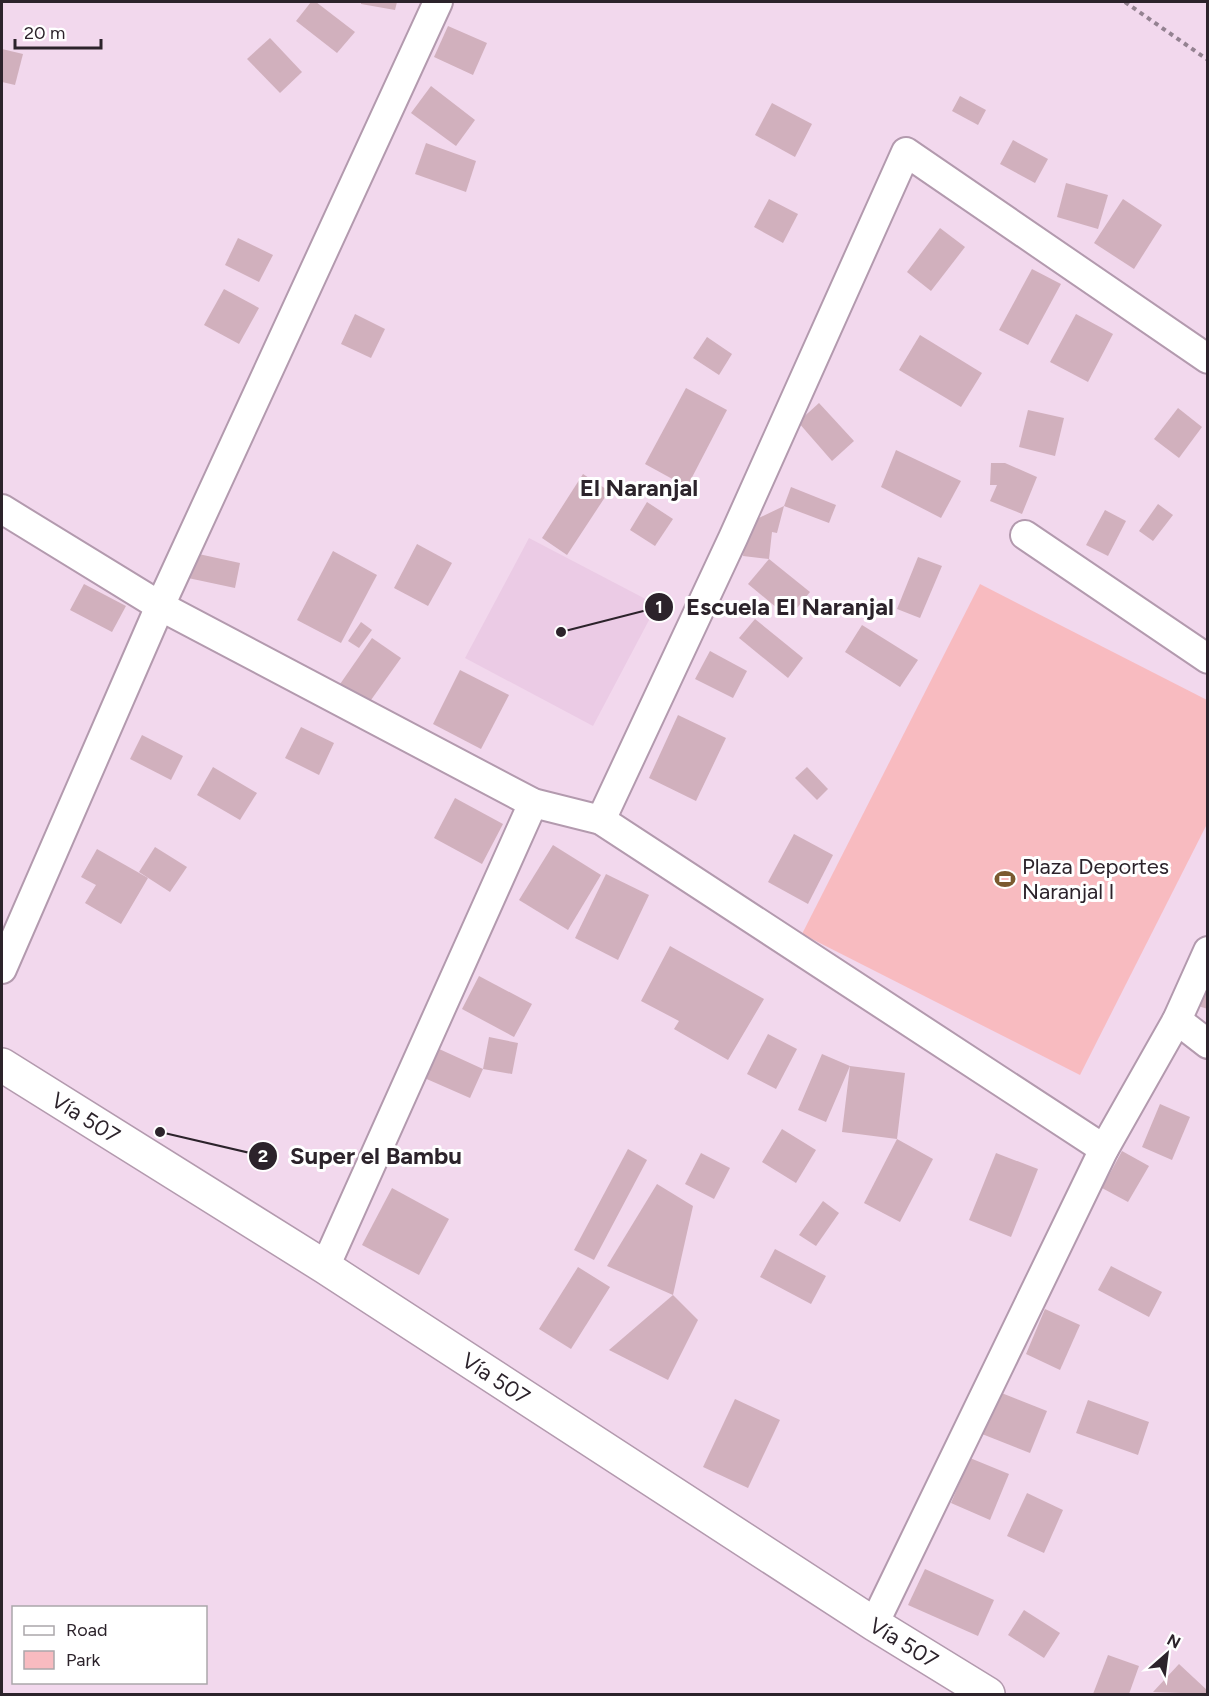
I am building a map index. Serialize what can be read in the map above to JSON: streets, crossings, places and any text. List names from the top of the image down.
{
  "streets": {
    "street": ["Vía 507"]
  },
  "districts": ["El Naranjal"],
  "places": {
    "other": ["Escuela El Naranjal", "Super el Bambu"],
    "sports": ["Plaza Deportes Naranjal I"]
  },
  "legend": ["Road", "Park"],
  "scale_bar": "20 m",
  "north": "top right"
}
